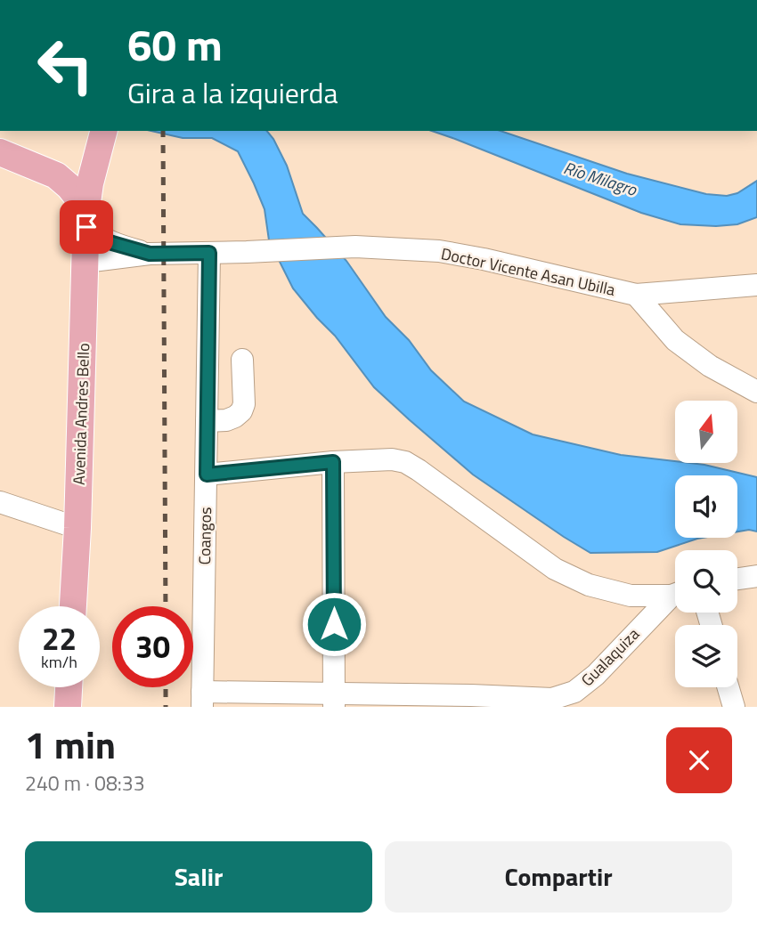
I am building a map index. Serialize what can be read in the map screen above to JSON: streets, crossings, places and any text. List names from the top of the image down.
{
  "streets": {
    "main road": ["Avenida Andres Bello"],
    "street": ["Doctor Vicente Asan Ubilla", "Coangos", "Gualaquiza"]
  },
  "crossings": [
    ["Doctor Vicente Asan Ubilla", "Avenida Andres Bello"],
    ["Doctor Vicente Asan Ubilla", "Coangos"],
    ["Coangos", "Gualaquiza"]
  ],
  "water": ["Río Milagro"],
  "north": "top",
  "page": {
    "turn": ["60 m", "Gira a la izquierda"],
    "speed": "22 km/h",
    "limit": "30",
    "heading": ["1 min", "240 m · 08:33"],
    "buttons": ["Salir", "Compartir"]
  }
}
